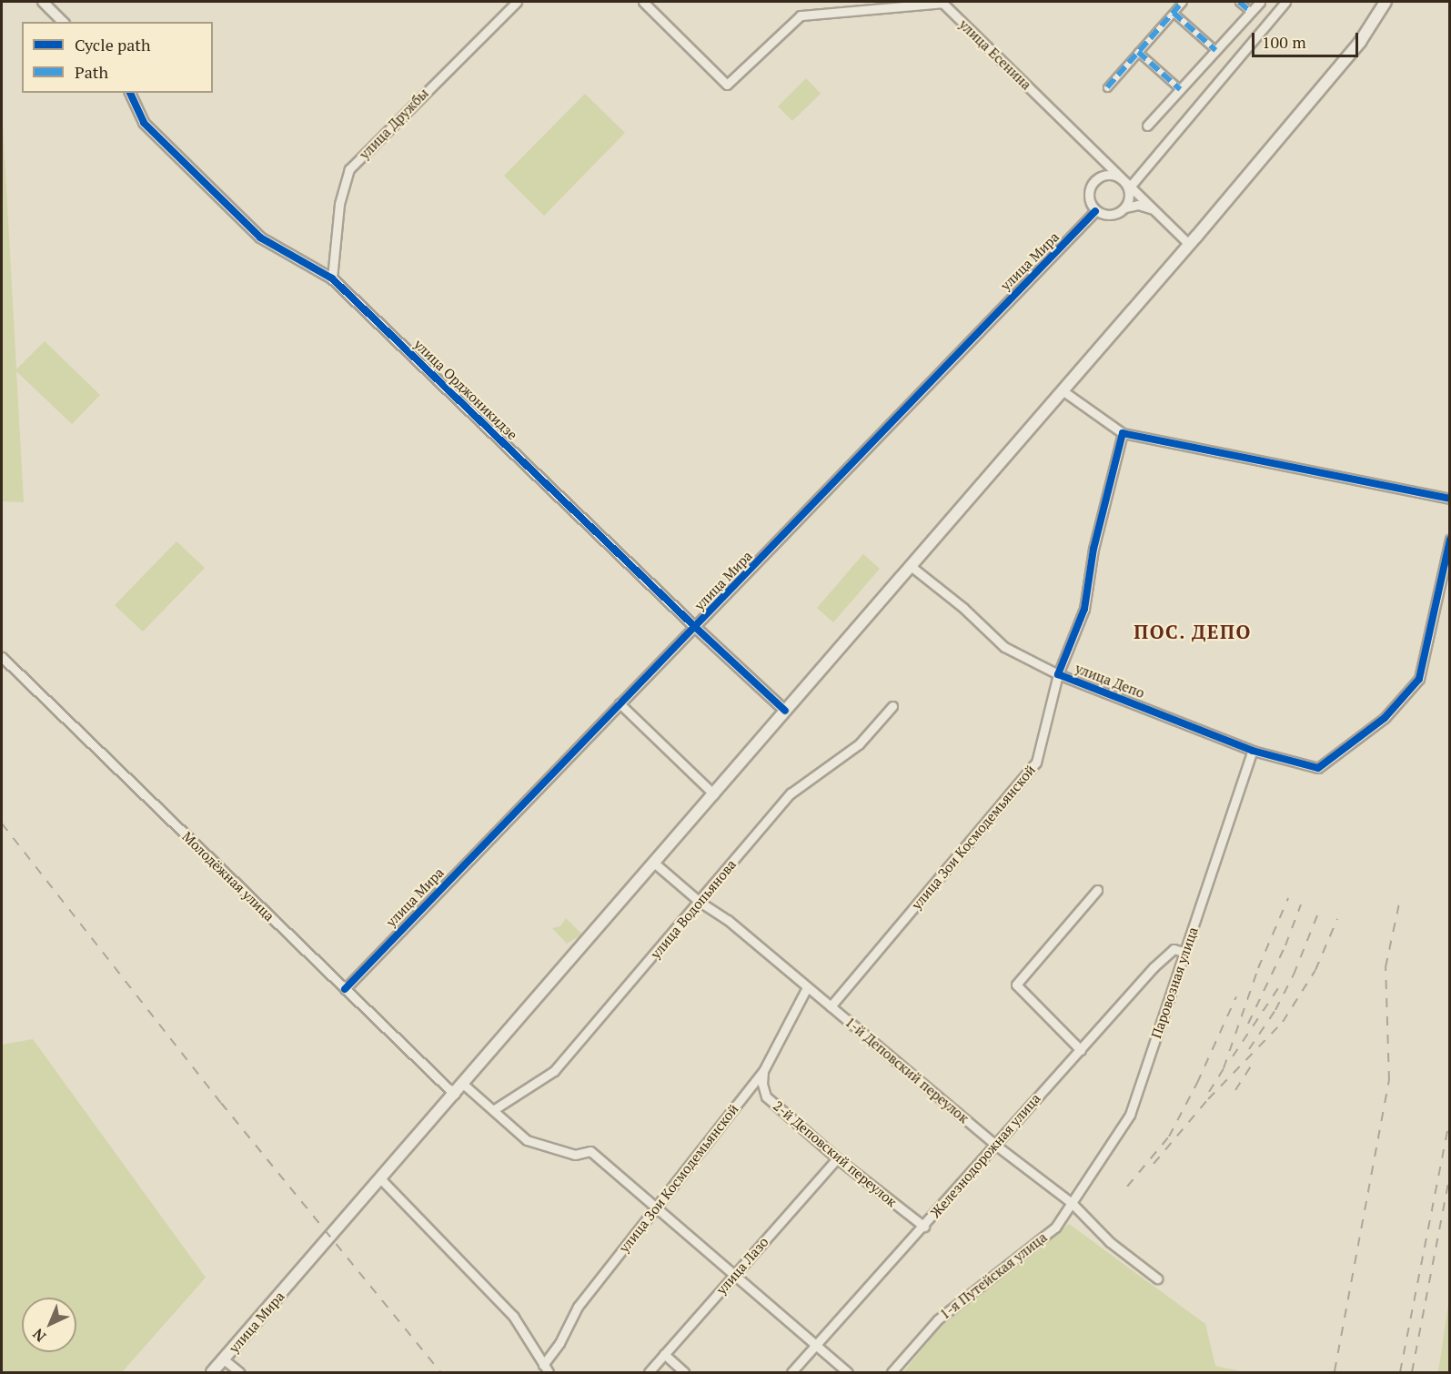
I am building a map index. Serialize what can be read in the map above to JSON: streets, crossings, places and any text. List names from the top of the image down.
{
  "streets": {
    "main road": ["улица Мира"],
    "street": [
      "улица Есенина",
      "улица Дружбы",
      "улица Орджоникидзе",
      "улица Депо",
      "улица Зои Космодемьянской",
      "Молодёжная улица",
      "улица Водопьянова",
      "Паровозная улица",
      "1-й Деповский переулок",
      "2-й Деповский переулок",
      "Железнодорожная улица",
      "улица Лазо",
      "1-я Путейская улица"
    ]
  },
  "crossings": [
    ["улица Есенина", "улица Мира"],
    ["улица Дружбы", "улица Орджоникидзе"],
    ["улица Мира", "улица Орджоникидзе"],
    ["улица Мира", "Молодёжная улица"],
    ["улица Мира", "1-й Деповский переулок"],
    ["улица Депо", "улица Зои Космодемьянской"],
    ["улица Депо", "Паровозная улица"],
    ["улица Зои Космодемьянской", "1-й Деповский переулок"],
    ["улица Зои Космодемьянской", "2-й Деповский переулок"],
    ["улица Водопьянова", "1-й Деповский переулок"],
    ["Паровозная улица", "1-й Деповский переулок"],
    ["Паровозная улица", "Железнодорожная улица"],
    ["Паровозная улица", "1-я Путейская улица"],
    ["1-й Деповский переулок", "Железнодорожная улица"],
    ["1-й Деповский переулок", "1-я Путейская улица"],
    ["2-й Деповский переулок", "Железнодорожная улица"],
    ["2-й Деповский переулок", "улица Лазо"]
  ],
  "districts": ["ПОС. ДЕПО"],
  "legend": ["Cycle path", "Path"],
  "scale_bar": "100 m",
  "north": "bottom left"
}
